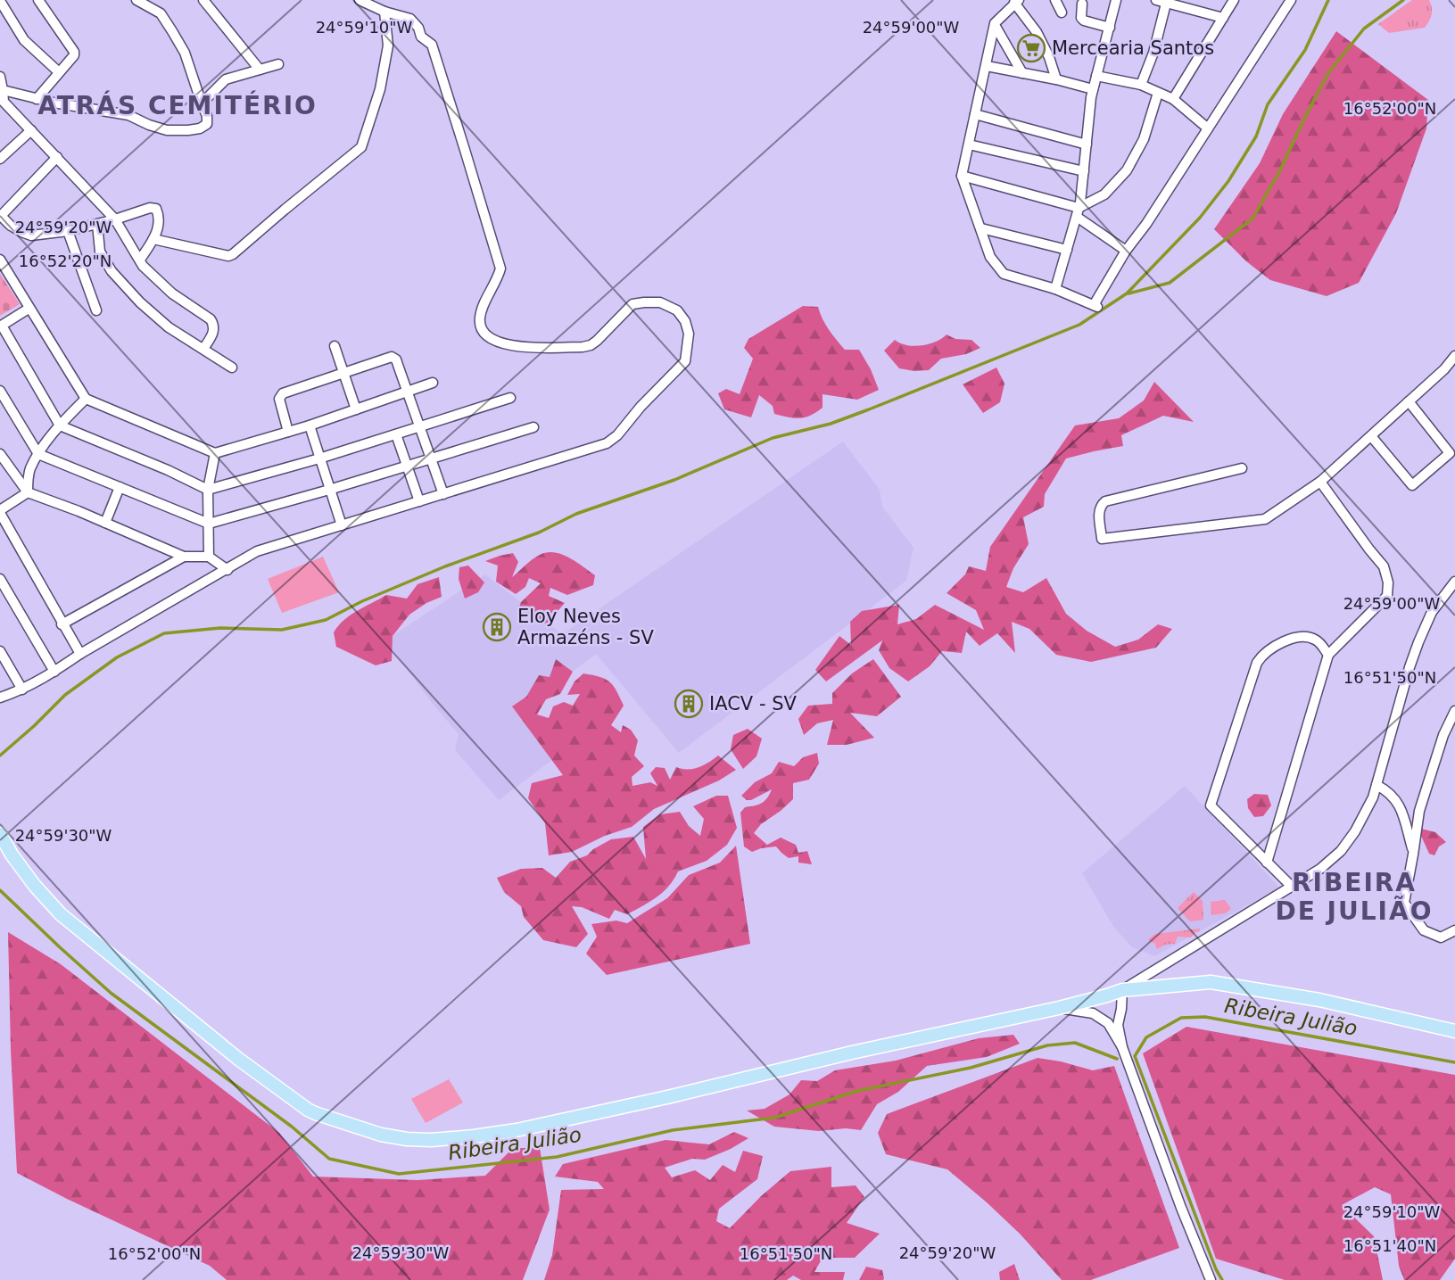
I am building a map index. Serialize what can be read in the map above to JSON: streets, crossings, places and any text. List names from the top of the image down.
{
  "districts": ["ATRÁS CEMITÉRIO", "RIBEIRA DE JULIÃO"],
  "water": ["Ribeira Julião"],
  "places": {
    "supermarket": ["Mercearia Santos"],
    "building": ["Eloy Neves Armazéns - SV", "IACV - SV"]
  },
  "coordinates": [
    "24°59'00\"W",
    "24°59'10\"W",
    "16°52'00\"N",
    "24°59'20\"W",
    "16°52'20\"N",
    "16°51'50\"N",
    "24°59'30\"W",
    "16°51'40\"N"
  ]
}
